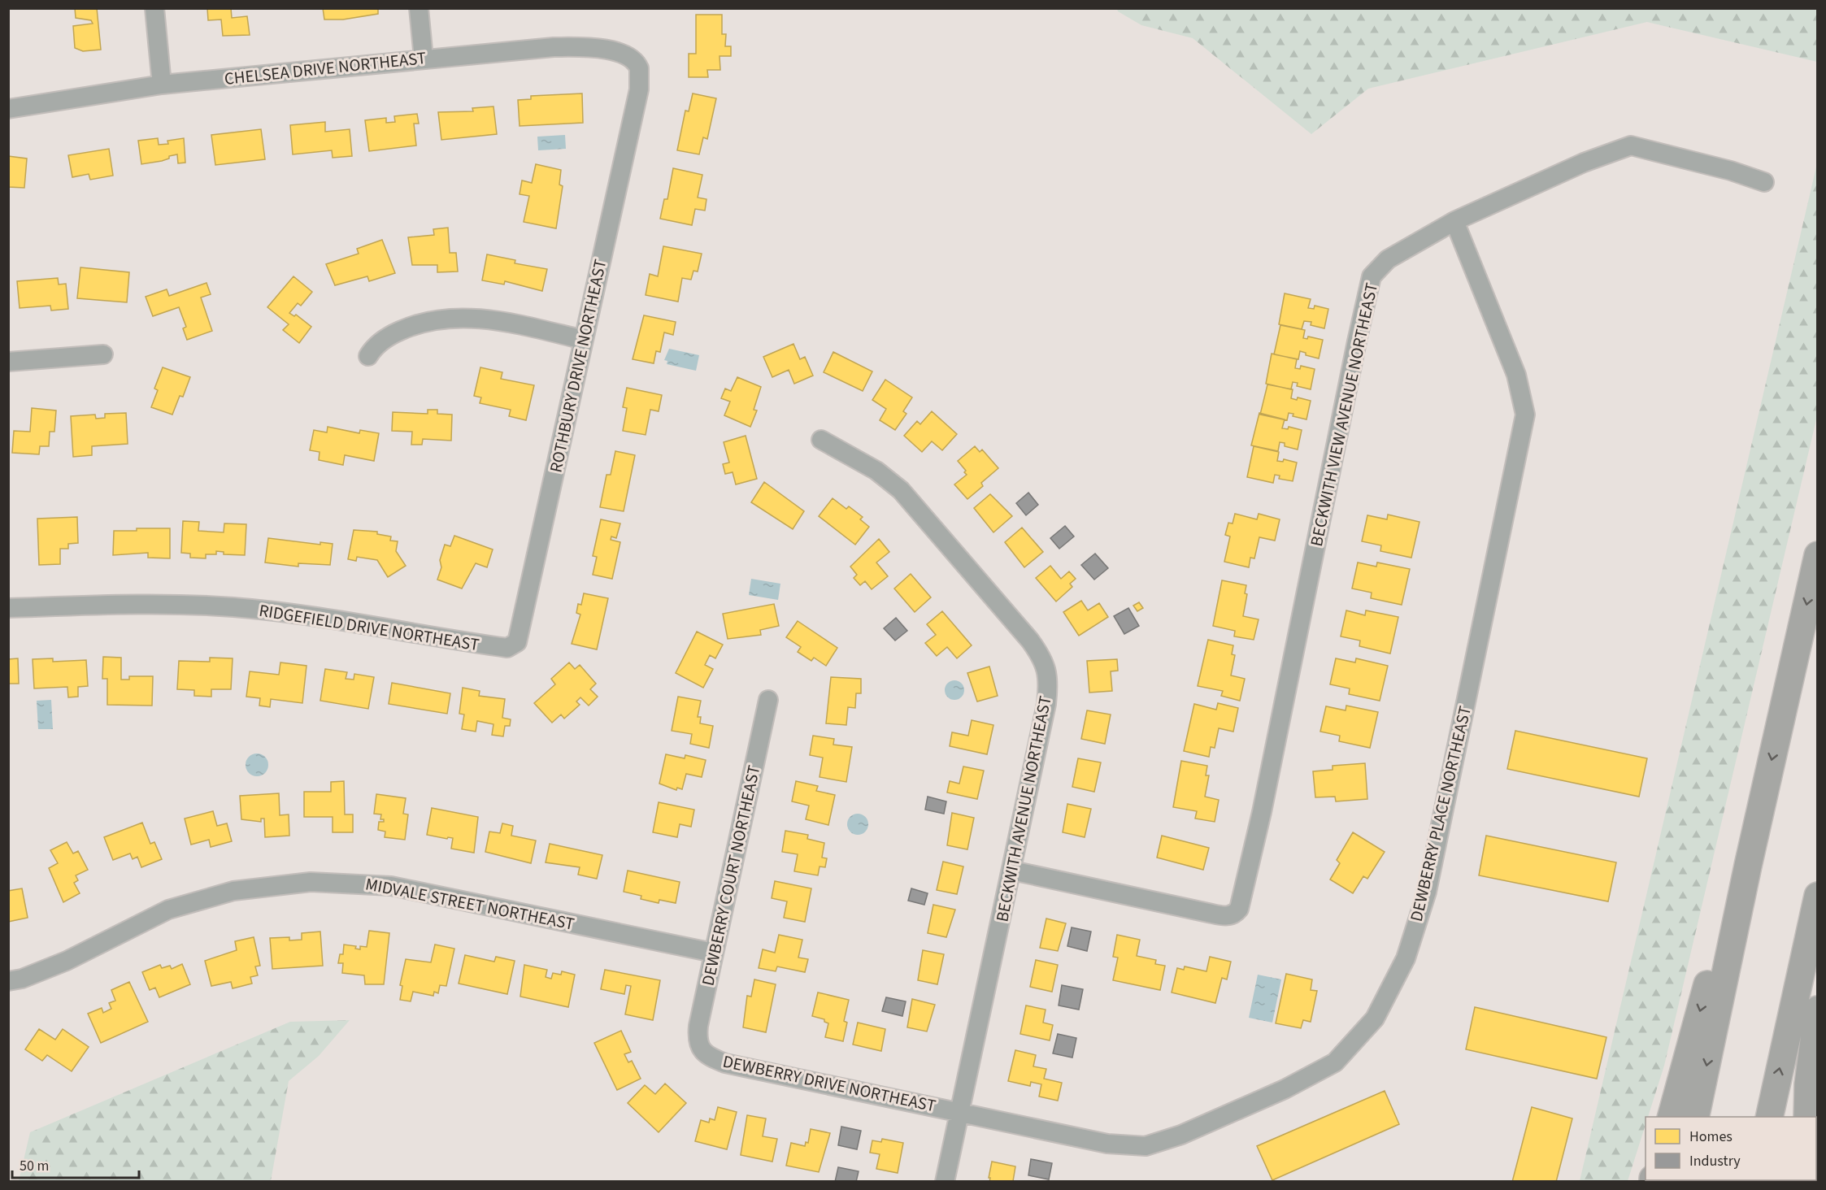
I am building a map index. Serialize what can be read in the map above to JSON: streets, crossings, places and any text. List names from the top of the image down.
{
  "streets": {
    "street": [
      "CHELSEA DRIVE NORTHEAST",
      "ROTHBURY DRIVE NORTHEAST",
      "BECKWITH VIEW AVENUE NORTHEAST",
      "RIDGEFIELD DRIVE NORTHEAST",
      "BECKWITH AVENUE NORTHEAST",
      "DEWBERRY PLACE NORTHEAST",
      "DEWBERRY COURT NORTHEAST",
      "MIDVALE STREET NORTHEAST",
      "DEWBERRY DRIVE NORTHEAST"
    ]
  },
  "crossings": [
    ["CHELSEA DRIVE NORTHEAST", "ROTHBURY DRIVE NORTHEAST"],
    ["ROTHBURY DRIVE NORTHEAST", "RIDGEFIELD DRIVE NORTHEAST"],
    ["BECKWITH VIEW AVENUE NORTHEAST", "BECKWITH AVENUE NORTHEAST"],
    ["BECKWITH VIEW AVENUE NORTHEAST", "DEWBERRY PLACE NORTHEAST"],
    ["BECKWITH AVENUE NORTHEAST", "DEWBERRY PLACE NORTHEAST"],
    ["BECKWITH AVENUE NORTHEAST", "DEWBERRY DRIVE NORTHEAST"],
    ["DEWBERRY PLACE NORTHEAST", "DEWBERRY DRIVE NORTHEAST"],
    ["DEWBERRY COURT NORTHEAST", "MIDVALE STREET NORTHEAST"],
    ["DEWBERRY COURT NORTHEAST", "DEWBERRY DRIVE NORTHEAST"]
  ],
  "legend": ["Homes", "Industry"],
  "scale_bar": "50 m"
}
